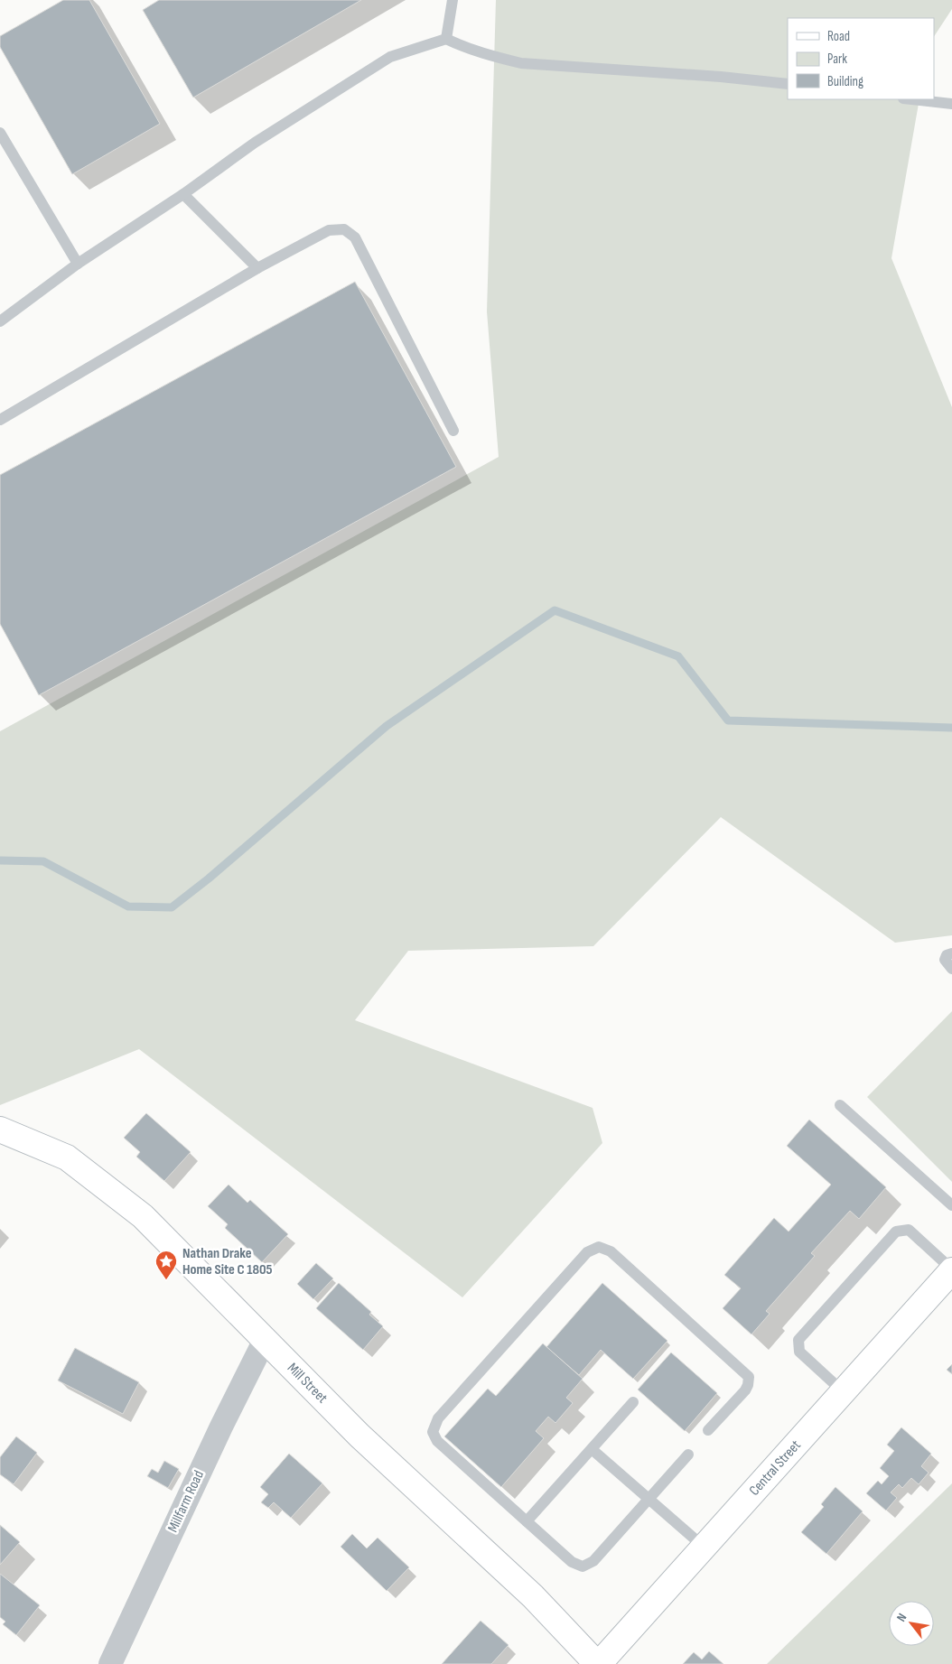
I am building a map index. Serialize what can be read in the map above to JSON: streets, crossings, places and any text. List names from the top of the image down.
{
  "streets": {
    "street": ["Mill Street", "Central Street", "Millfarm Road"]
  },
  "crossings": [
    ["Mill Street", "Central Street"],
    ["Mill Street", "Millfarm Road"]
  ],
  "places": {
    "place": ["Nathan Drake Home Site C 1805"]
  },
  "legend": ["Road", "Park", "Building"],
  "north": "top left"
}
